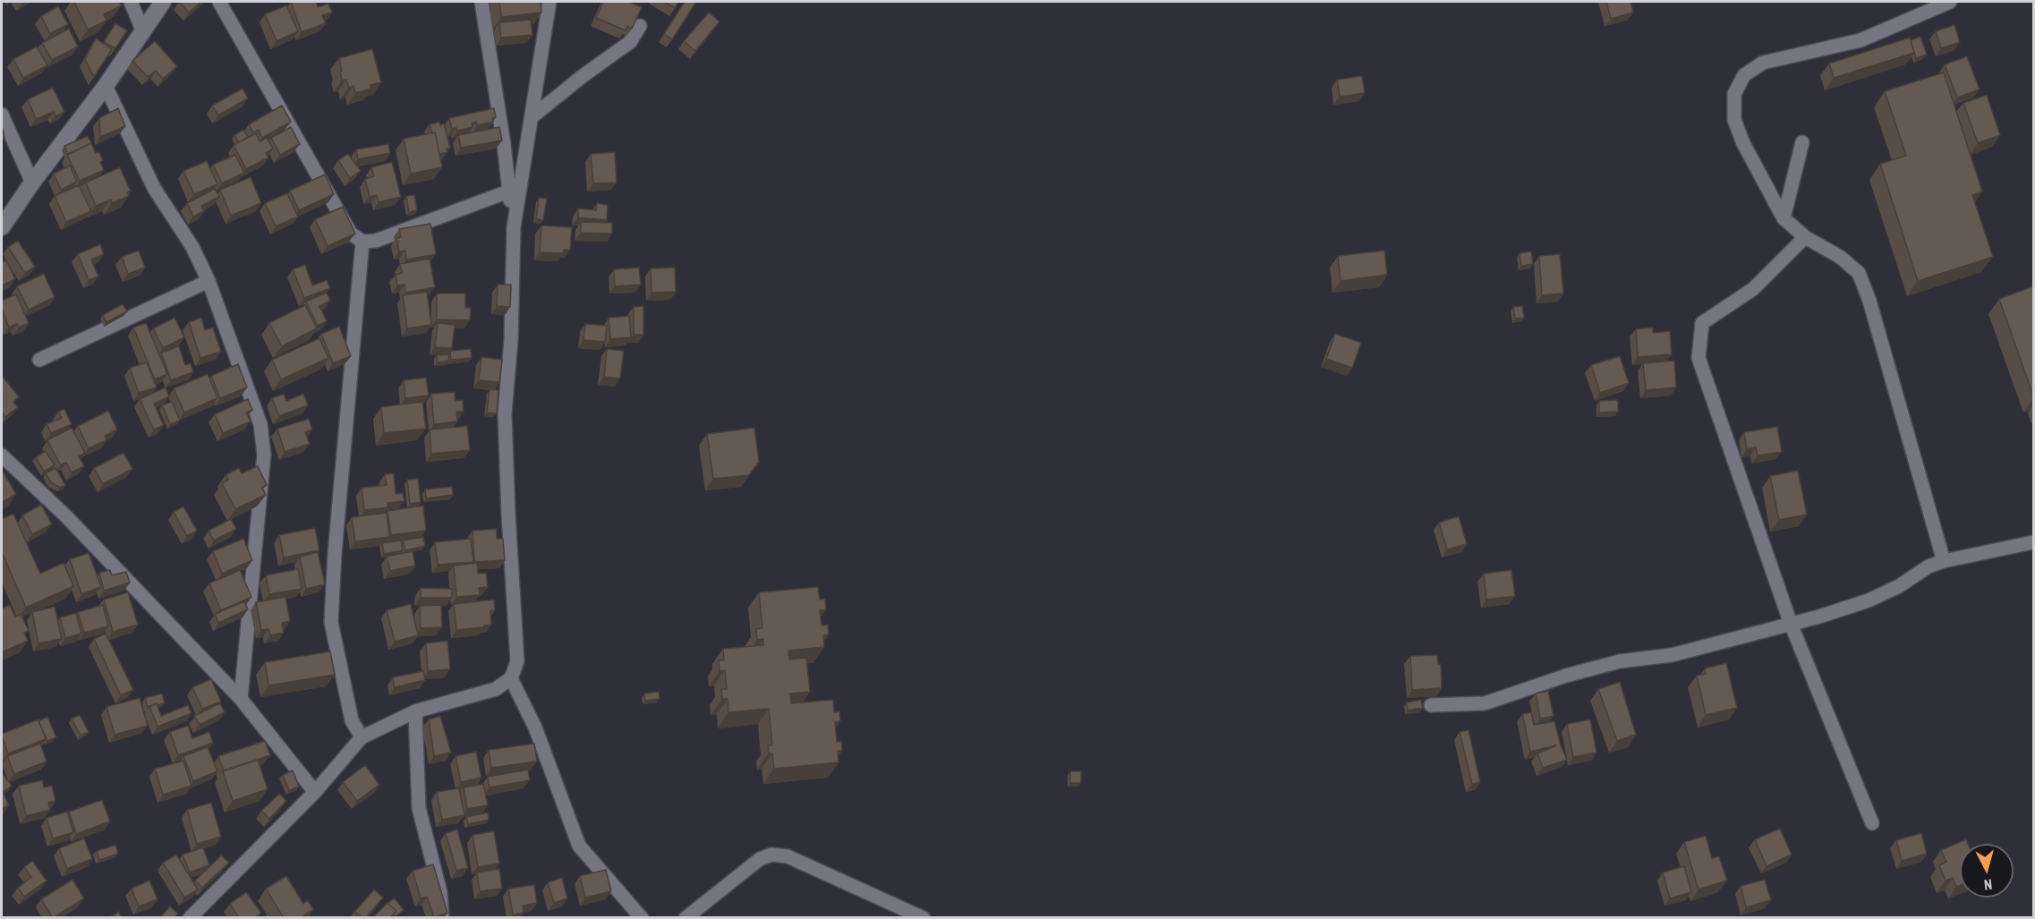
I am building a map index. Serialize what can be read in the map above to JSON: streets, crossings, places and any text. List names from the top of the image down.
{
  "north": "bottom"
}
